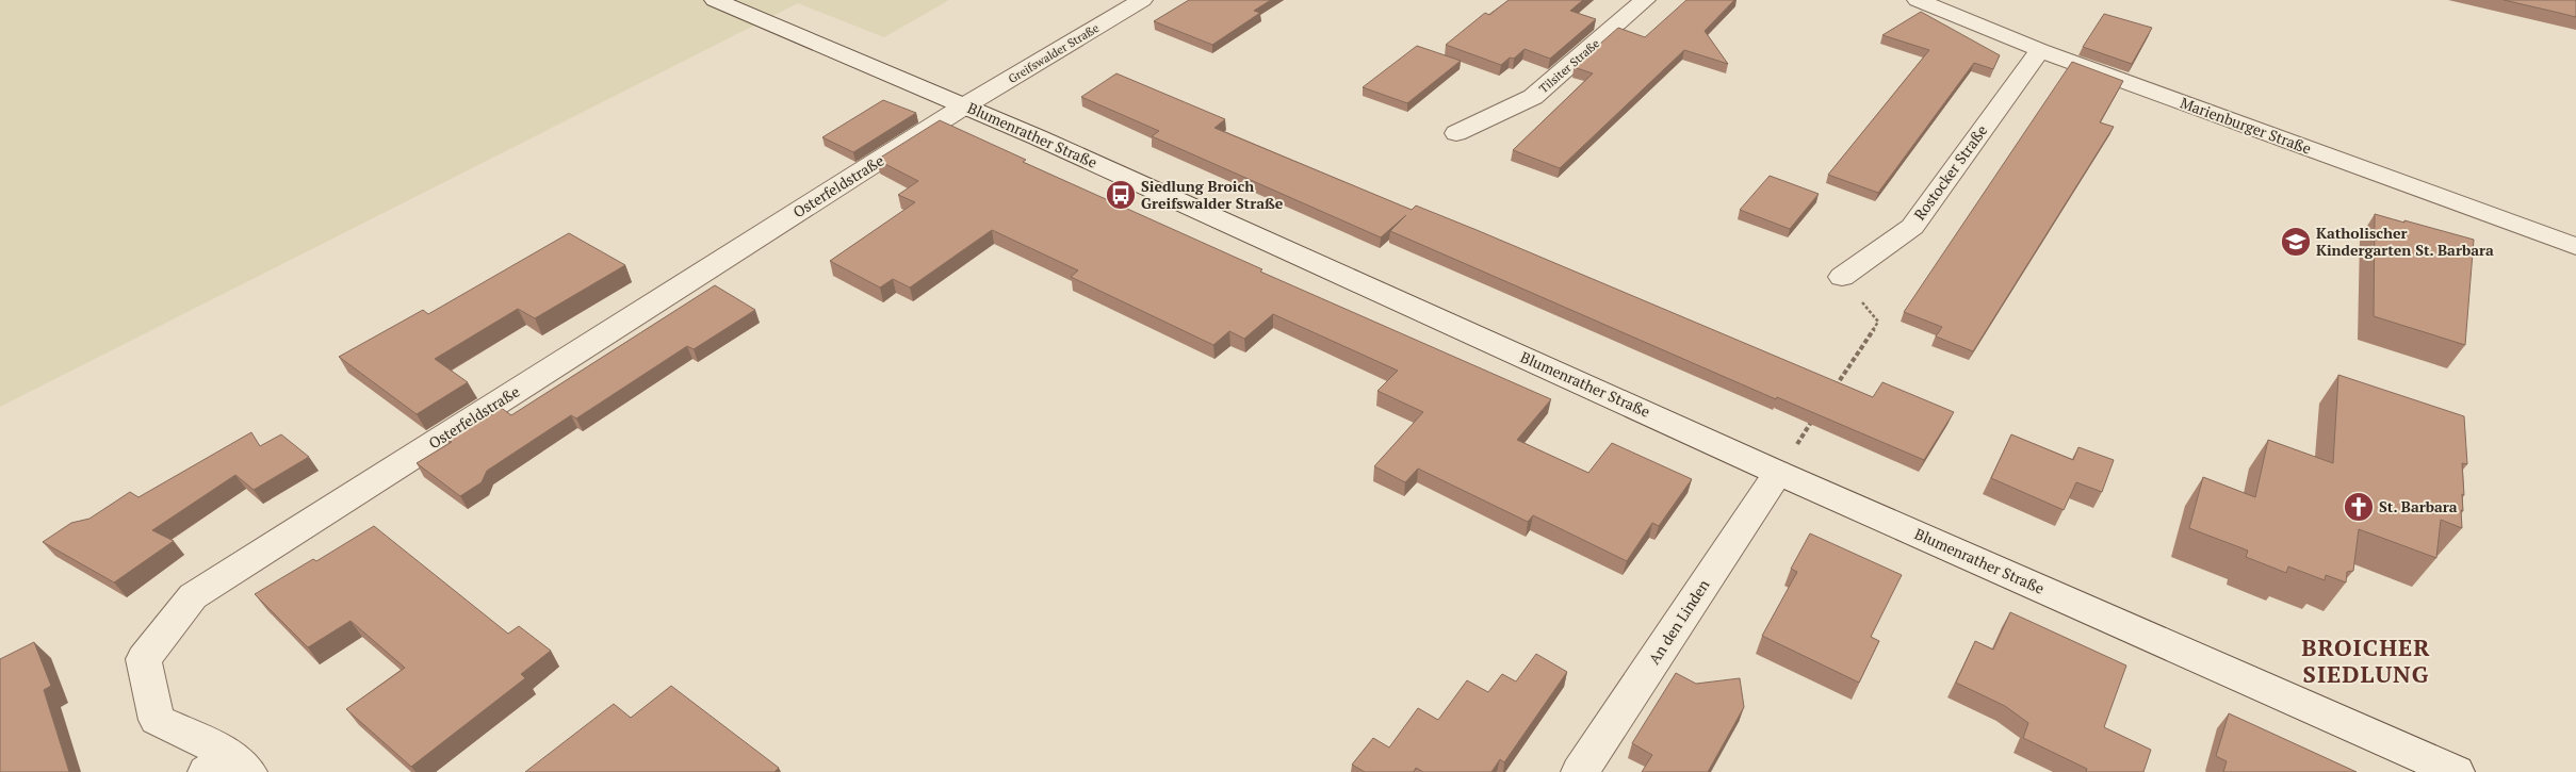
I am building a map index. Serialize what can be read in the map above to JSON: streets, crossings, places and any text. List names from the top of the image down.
{
  "streets": {
    "street": [
      "Greifswalder Straße",
      "Tilsiter Straße",
      "Marienburger Straße",
      "Blumenrather Straße",
      "Rostocker Straße",
      "Osterfeldstraße",
      "An den Linden"
    ]
  },
  "crossings": [
    ["Greifswalder Straße", "Blumenrather Straße"],
    ["Greifswalder Straße", "Osterfeldstraße"],
    ["Marienburger Straße", "Rostocker Straße"],
    ["Blumenrather Straße", "Osterfeldstraße"],
    ["Blumenrather Straße", "An den Linden"]
  ],
  "districts": ["BROICHER SIEDLUNG"],
  "places": {
    "bus stop": ["Siedlung Broich Greifswalder Straße"],
    "school or university": ["Katholischer Kindergarten St. Barbara"],
    "church": ["St. Barbara"]
  }
}
